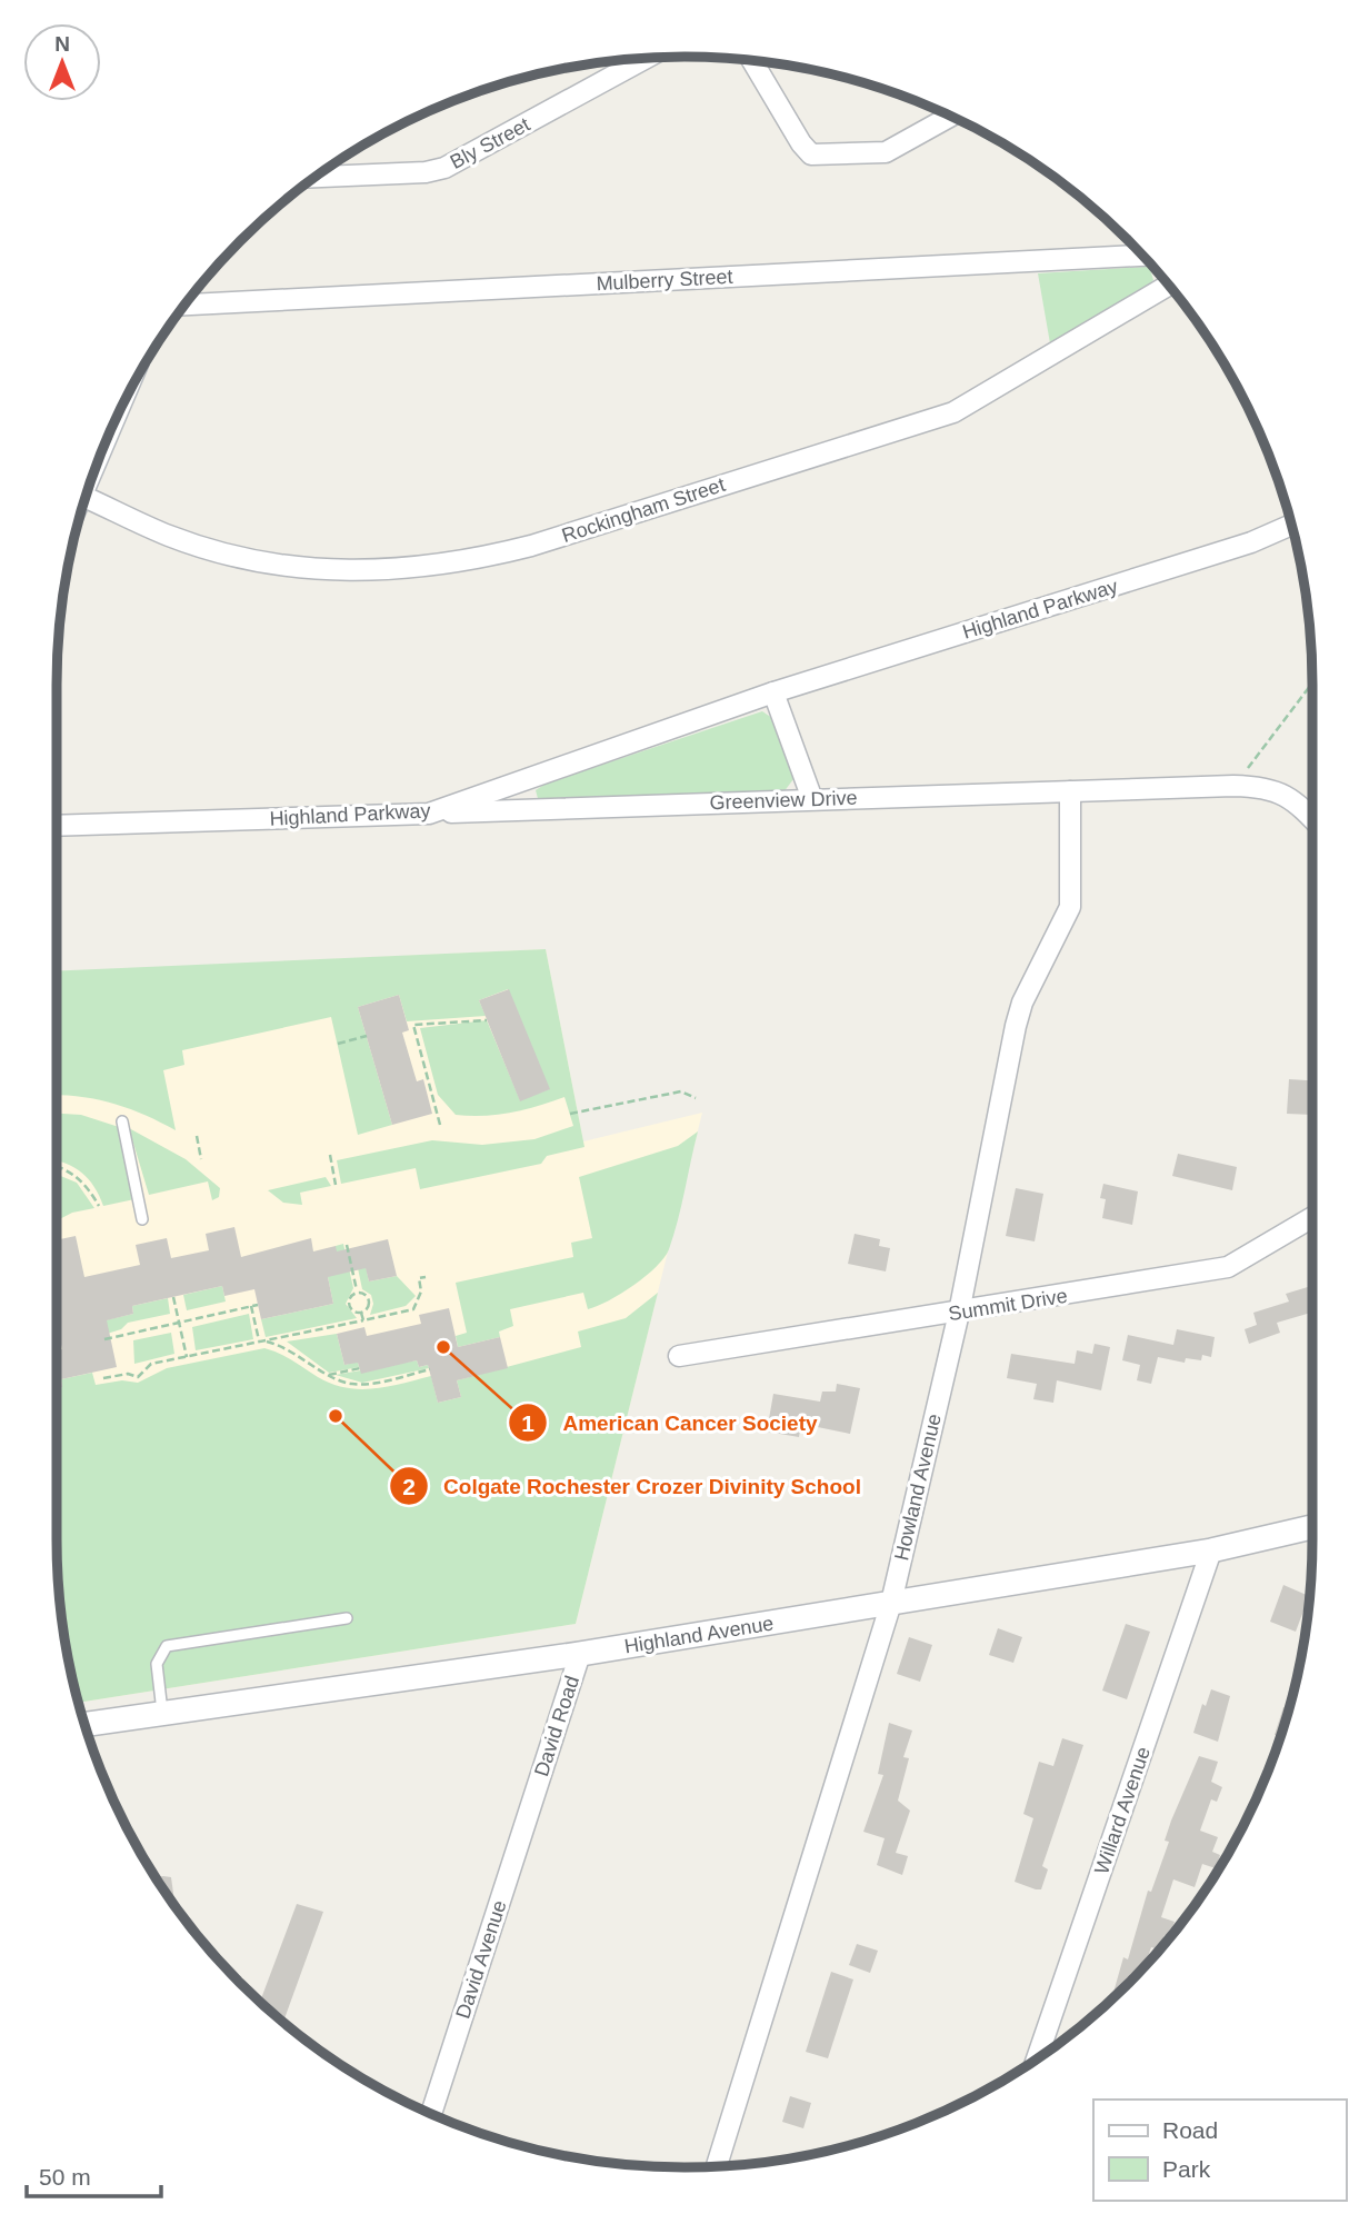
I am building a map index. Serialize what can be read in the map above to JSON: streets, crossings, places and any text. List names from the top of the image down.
{
  "streets": {
    "street": [
      "Bly Street",
      "Mulberry Street",
      "Rockingham Street",
      "Highland Parkway",
      "Greenview Drive",
      "Summit Drive",
      "Howland Avenue",
      "Highland Avenue",
      "David Road",
      "Willard Avenue",
      "David Avenue"
    ]
  },
  "crossings": [
    ["Highland Parkway", "Greenview Drive"],
    ["Greenview Drive", "Howland Avenue"],
    ["Summit Drive", "Howland Avenue"],
    ["Howland Avenue", "Highland Avenue"],
    ["Highland Avenue", "David Road"],
    ["Highland Avenue", "Willard Avenue"],
    ["David Road", "David Avenue"]
  ],
  "places": ["American Cancer Society", "Colgate Rochester Crozer Divinity School"],
  "legend": ["Road", "Park"],
  "scale_bar": "50 m",
  "north": "top"
}
